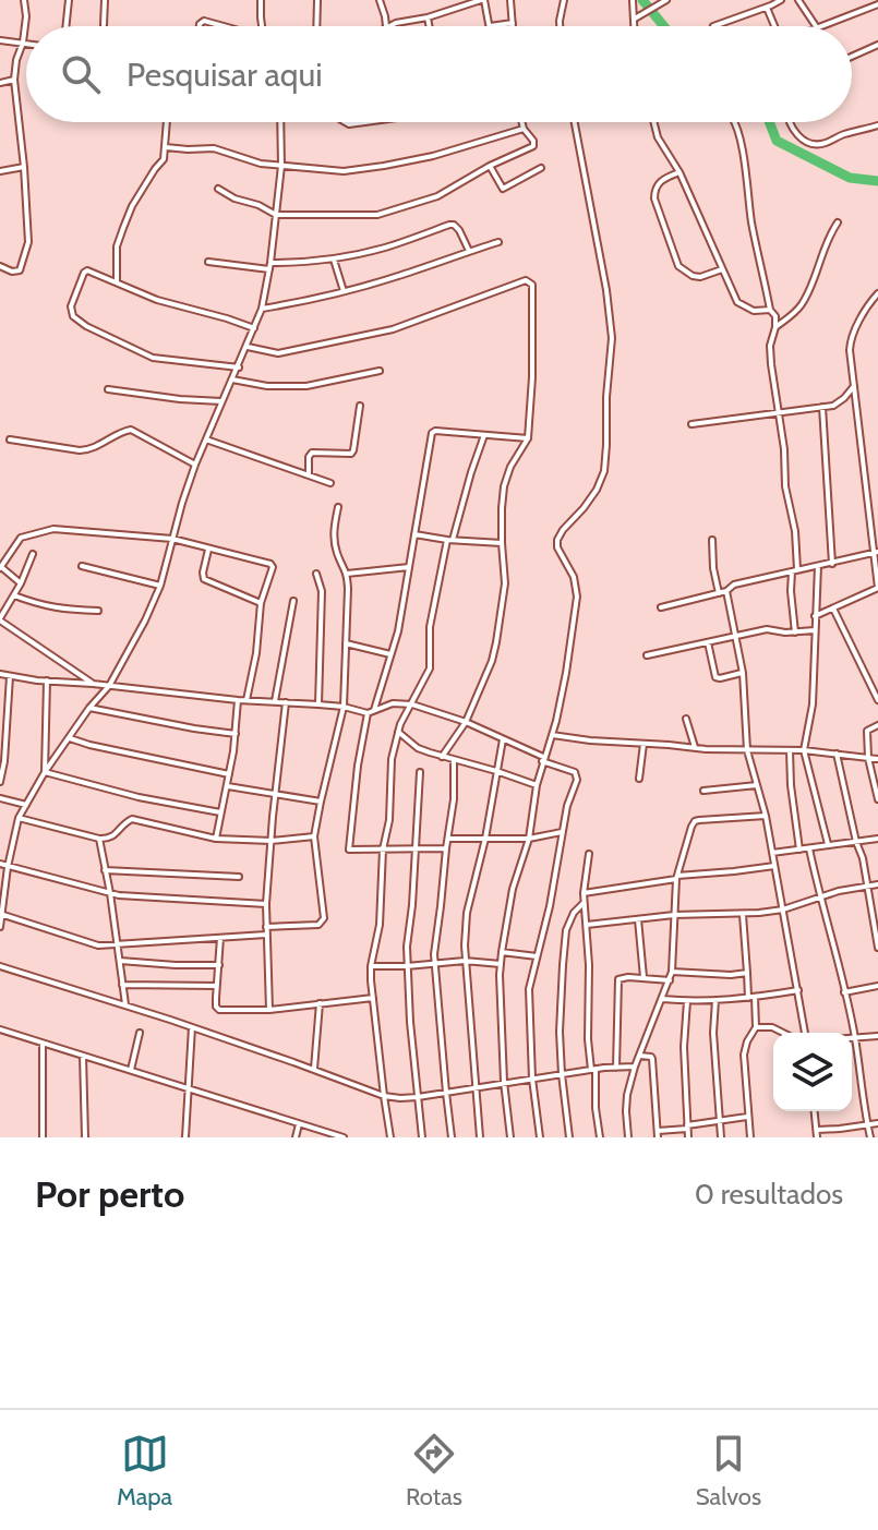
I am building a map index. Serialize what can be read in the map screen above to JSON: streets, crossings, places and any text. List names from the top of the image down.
{
  "page": {
    "search": "Pesquisar aqui",
    "heading": ["Por perto", "0 resultados"],
    "nav": ["Mapa", "Rotas", "Salvos"]
  }
}
